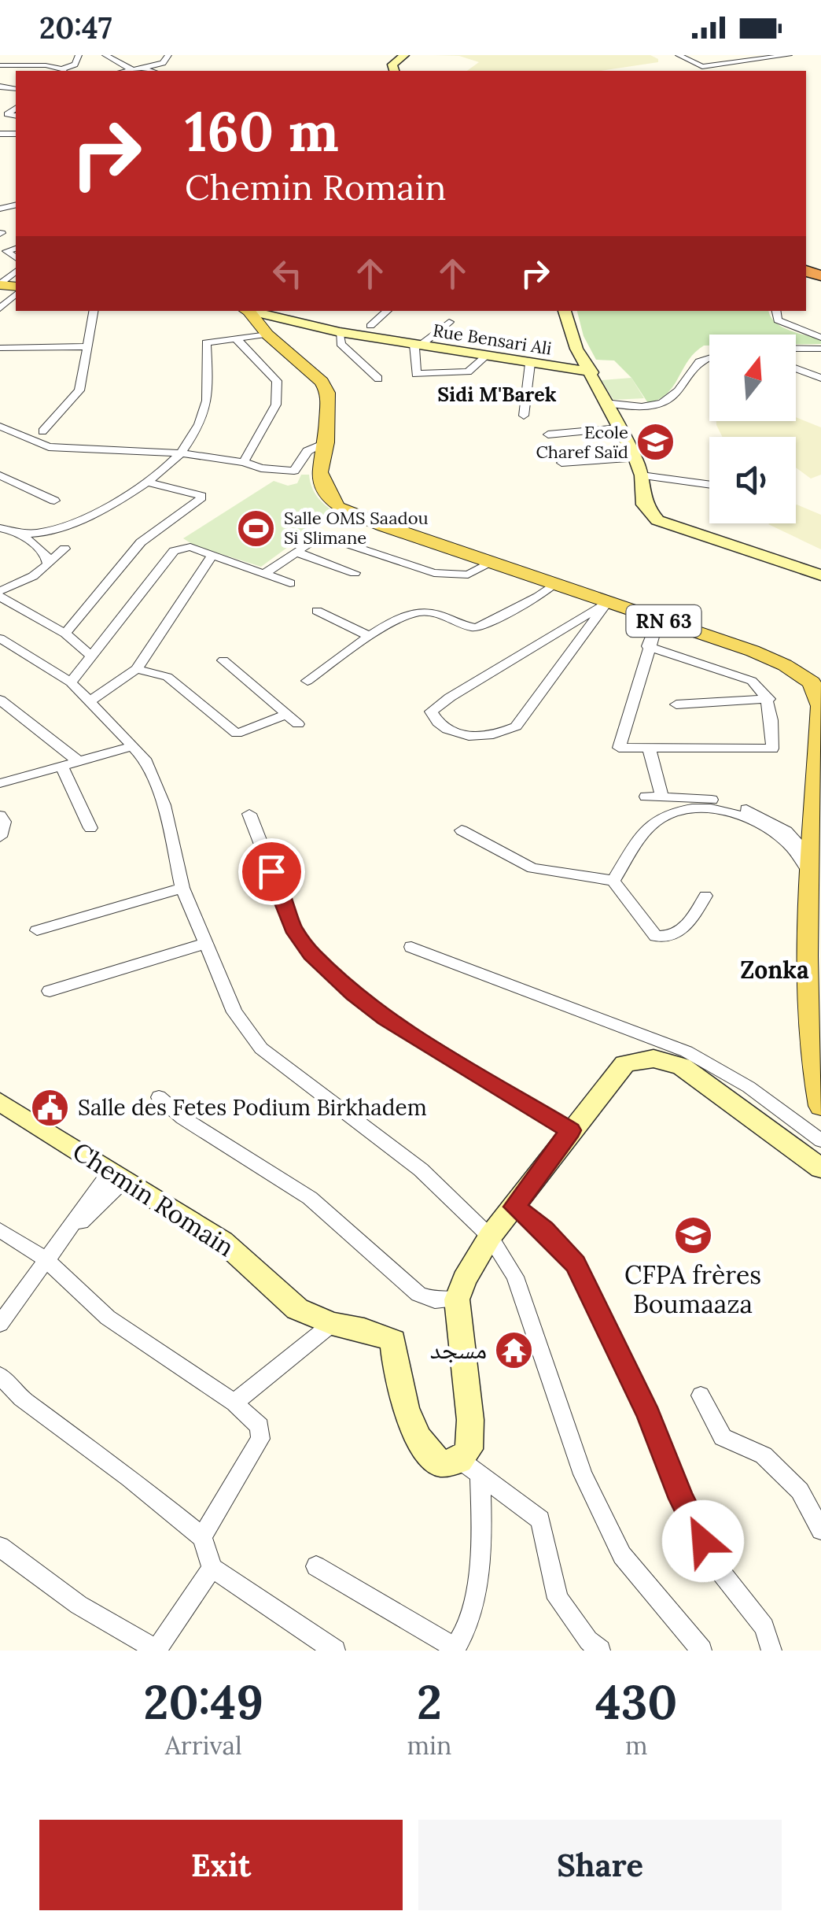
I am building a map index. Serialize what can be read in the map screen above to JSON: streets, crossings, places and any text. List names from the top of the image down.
{
  "streets": {
    "main road": ["RN 63"],
    "street": ["Rue Bensari Ali", "Chemin Romain"]
  },
  "districts": ["Sidi M'Barek", "Zonka"],
  "places": {
    "school or university": ["Ecole Charef Saïd", "CFPA frères Boumaaza"],
    "sports": ["Salle OMS Saadou Si Slimane"],
    "public building": ["Salle des Fetes Podium Birkhadem"],
    "temple": ["مسجد"]
  },
  "north": "top",
  "page": {
    "status": "20:47",
    "turn": ["160 m", "Chemin Romain"],
    "eta": [
      "20:49",
      "Arrival",
      "2",
      "min",
      "430",
      "m"
    ],
    "buttons": ["Exit", "Share"]
  }
}
